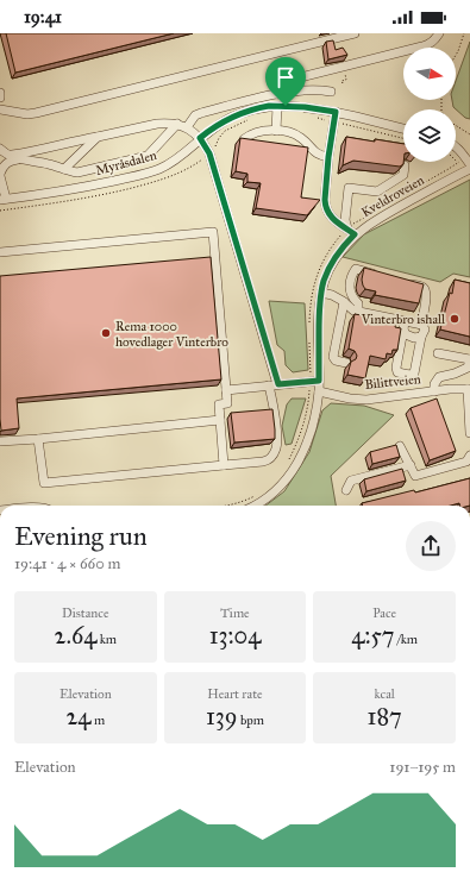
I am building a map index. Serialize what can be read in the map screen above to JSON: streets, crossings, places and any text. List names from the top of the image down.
{
  "streets": {
    "street": ["Myråsdalen", "Kveldroveien", "Bilittveien"]
  },
  "crossings": [
    ["Kveldroveien", "Bilittveien"]
  ],
  "places": ["Vinterbro ishall", "Rema 1000 hovedlager Vinterbro"],
  "north": "right",
  "page": {
    "status": "19:41",
    "heading": ["Evening run", "19:41 · 4 × 660 m"],
    "stats": [
      ["Distance", "2.64 km"],
      ["Time", "13:04"],
      ["Pace", "4:57 /km"],
      ["Elevation", "24 m"],
      ["Heart rate", "139 bpm"],
      ["kcal", "187"]
    ],
    "chart": ["Elevation", "191–195 m"]
  }
}
